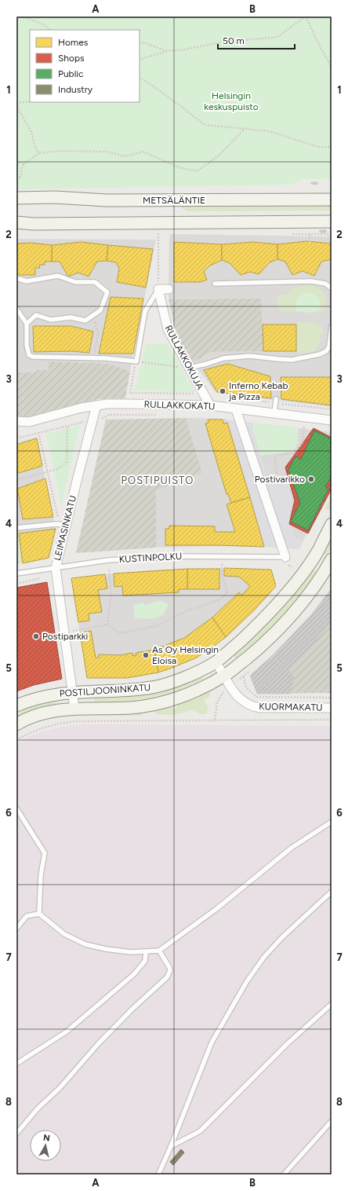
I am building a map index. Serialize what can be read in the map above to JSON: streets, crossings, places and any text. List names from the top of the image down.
{
  "streets": {
    "street": [
      "METSÄLÄNTIE",
      "RULLAKKOKUJA",
      "RULLAKKOKATU",
      "LEIMASINKATU",
      "POSTILJOONINKATU",
      "KUORMAKATU"
    ],
    "lane": ["KUSTINPOLKU"]
  },
  "crossings": [
    ["RULLAKKOKUJA", "RULLAKKOKATU"],
    ["RULLAKKOKATU", "LEIMASINKATU"],
    ["LEIMASINKATU", "KUSTINPOLKU"],
    ["LEIMASINKATU", "POSTILJOONINKATU"],
    ["POSTILJOONINKATU", "KUORMAKATU"]
  ],
  "districts": ["POSTIPUISTO"],
  "parks": ["Helsingin keskuspuisto"],
  "places": [
    "Inferno Kebab ja Pizza",
    "Postivarikko",
    "Postiparkki",
    "As Oy Helsingin Eloisa"
  ],
  "legend": [
    "Homes",
    "Shops",
    "Public",
    "Industry"
  ],
  "scale_bar": "50 m",
  "north": "top",
  "grid": {
    "columns": ["A", "B"],
    "rows": [
      "1",
      "2",
      "3",
      "4",
      "5",
      "6",
      "7",
      "8"
    ]
  }
}
